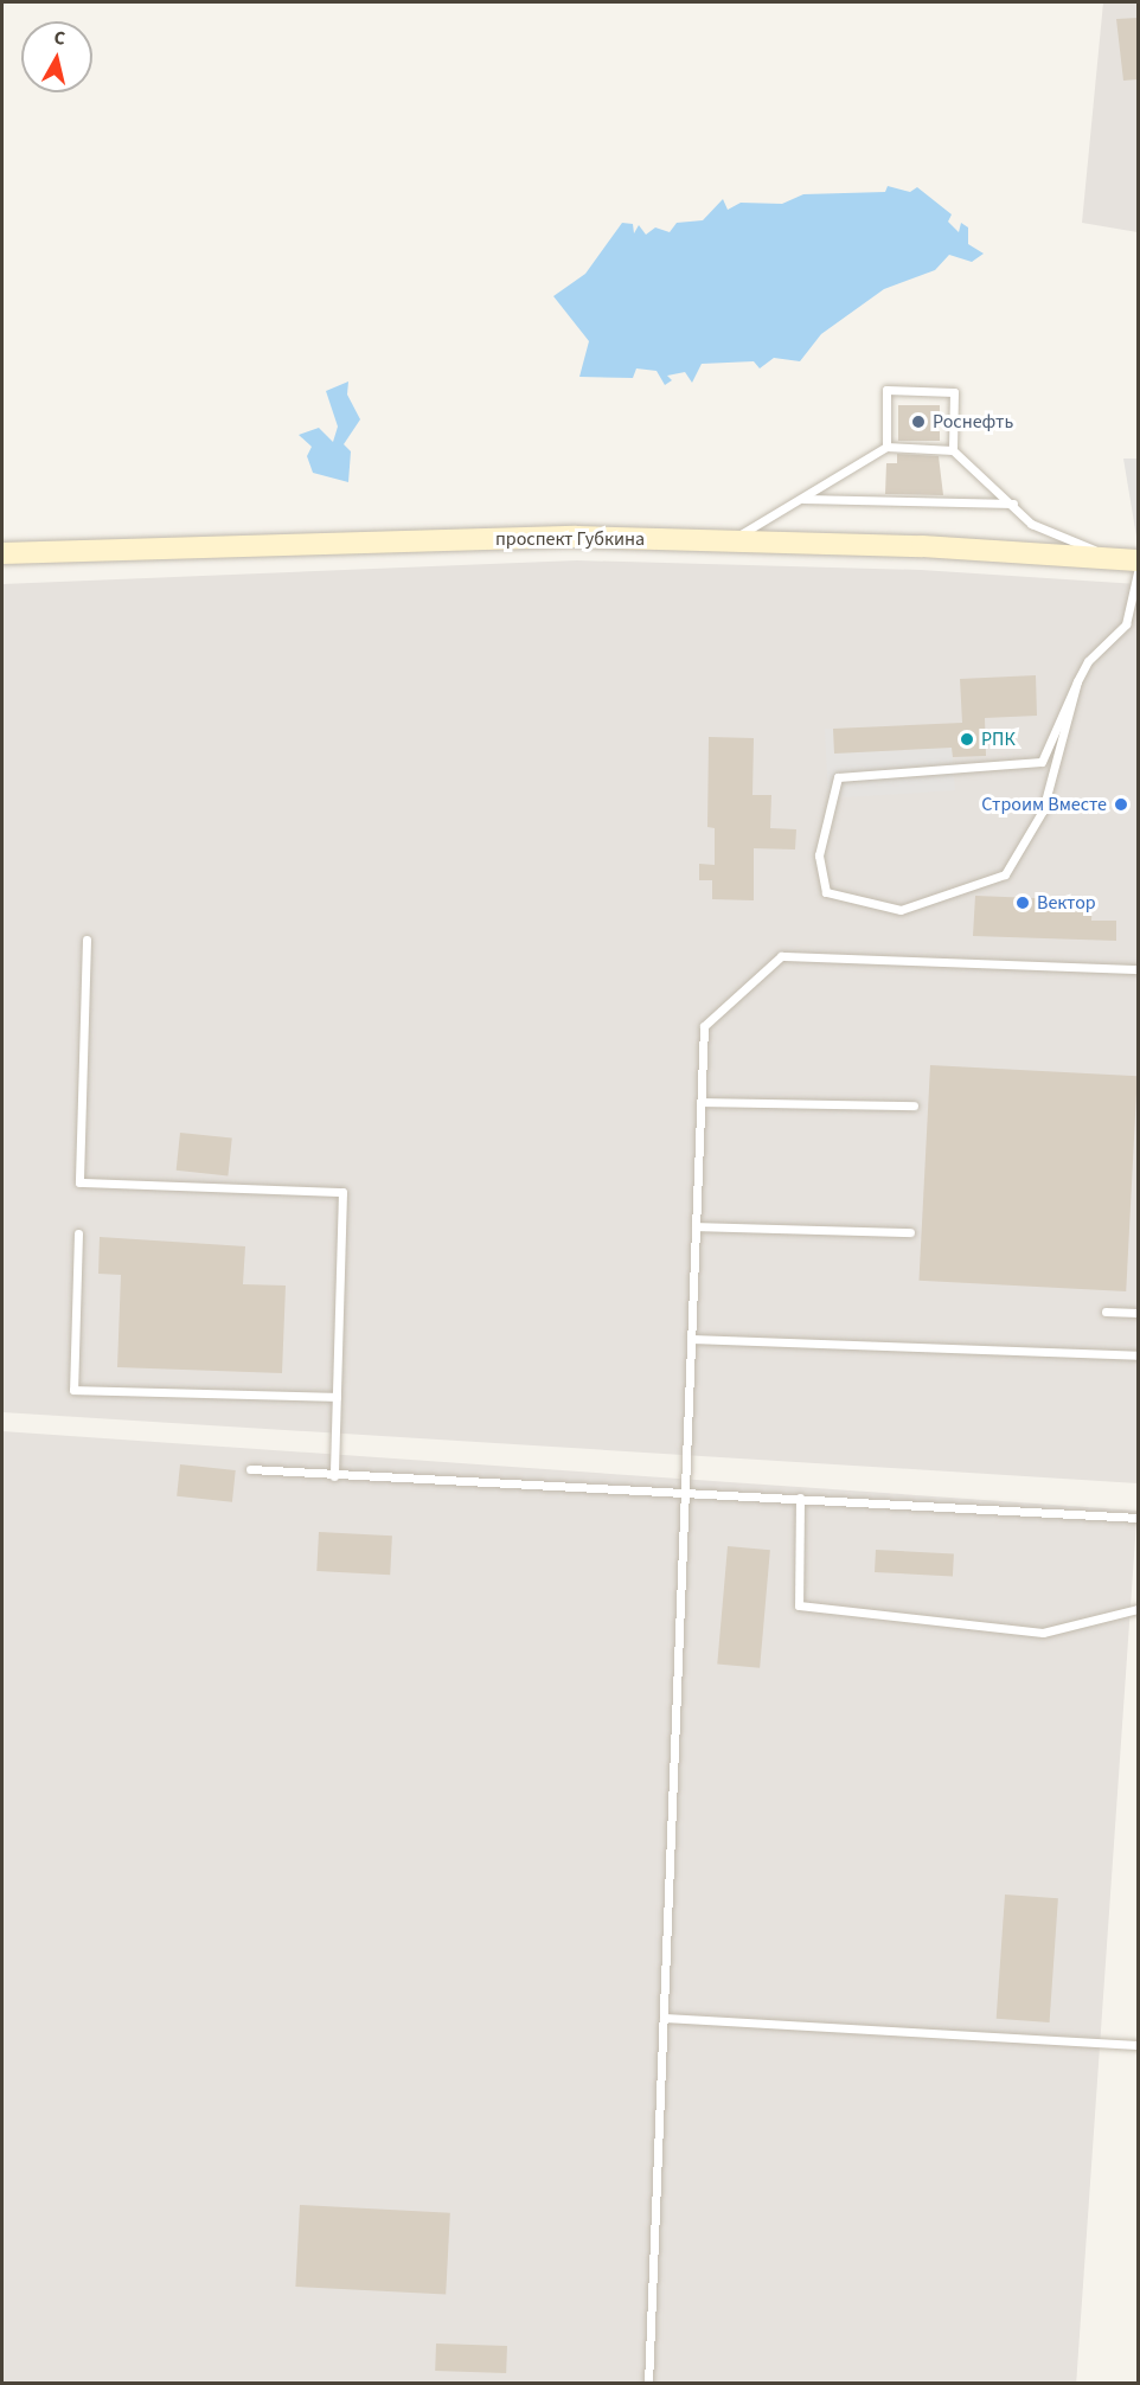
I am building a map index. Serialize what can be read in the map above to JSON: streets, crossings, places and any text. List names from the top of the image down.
{
  "streets": {
    "street": ["проспект Губкина"]
  },
  "places": [
    "Роснефть",
    "РПК",
    "Строим Вместе",
    "Вектор"
  ],
  "north": "top"
}
